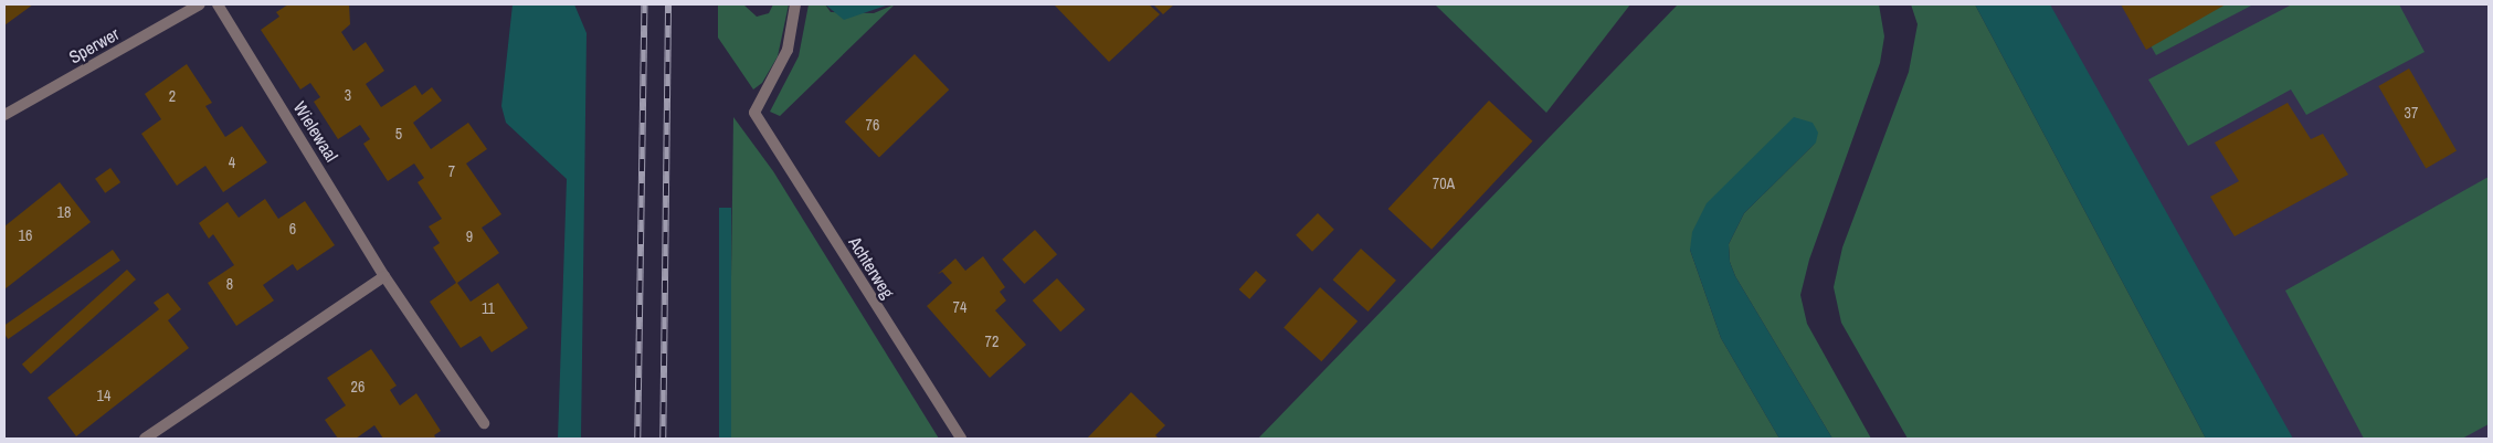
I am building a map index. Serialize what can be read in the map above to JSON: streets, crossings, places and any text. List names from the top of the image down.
{
  "streets": {
    "street": ["Sperwer", "Wielewaal", "Achterweg"]
  },
  "house_numbers": [
    "3",
    "2",
    "37",
    "76",
    "5",
    "4",
    "7",
    "70A",
    "18",
    "6",
    "16",
    "9",
    "8",
    "74",
    "11",
    "72",
    "26",
    "14"
  ]
}
